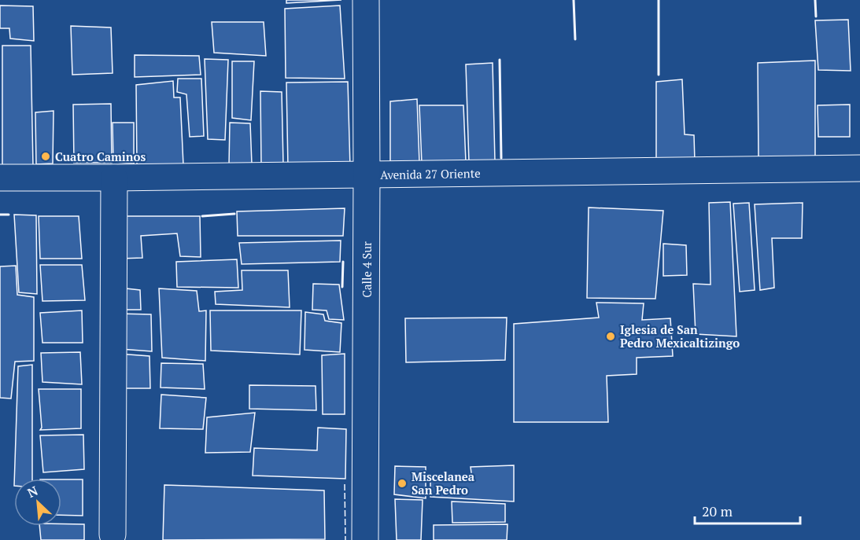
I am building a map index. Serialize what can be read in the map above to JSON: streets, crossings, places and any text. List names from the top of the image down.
{
  "streets": {
    "street": ["Avenida 27 Oriente", "Calle 4 Sur"]
  },
  "crossings": [
    ["Avenida 27 Oriente", "Calle 4 Sur"]
  ],
  "places": ["Cuatro Caminos", "Iglesia de San Pedro Mexicaltizingo", "Miscelanea San Pedro"],
  "scale_bar": "20 m",
  "north": "top left"
}
